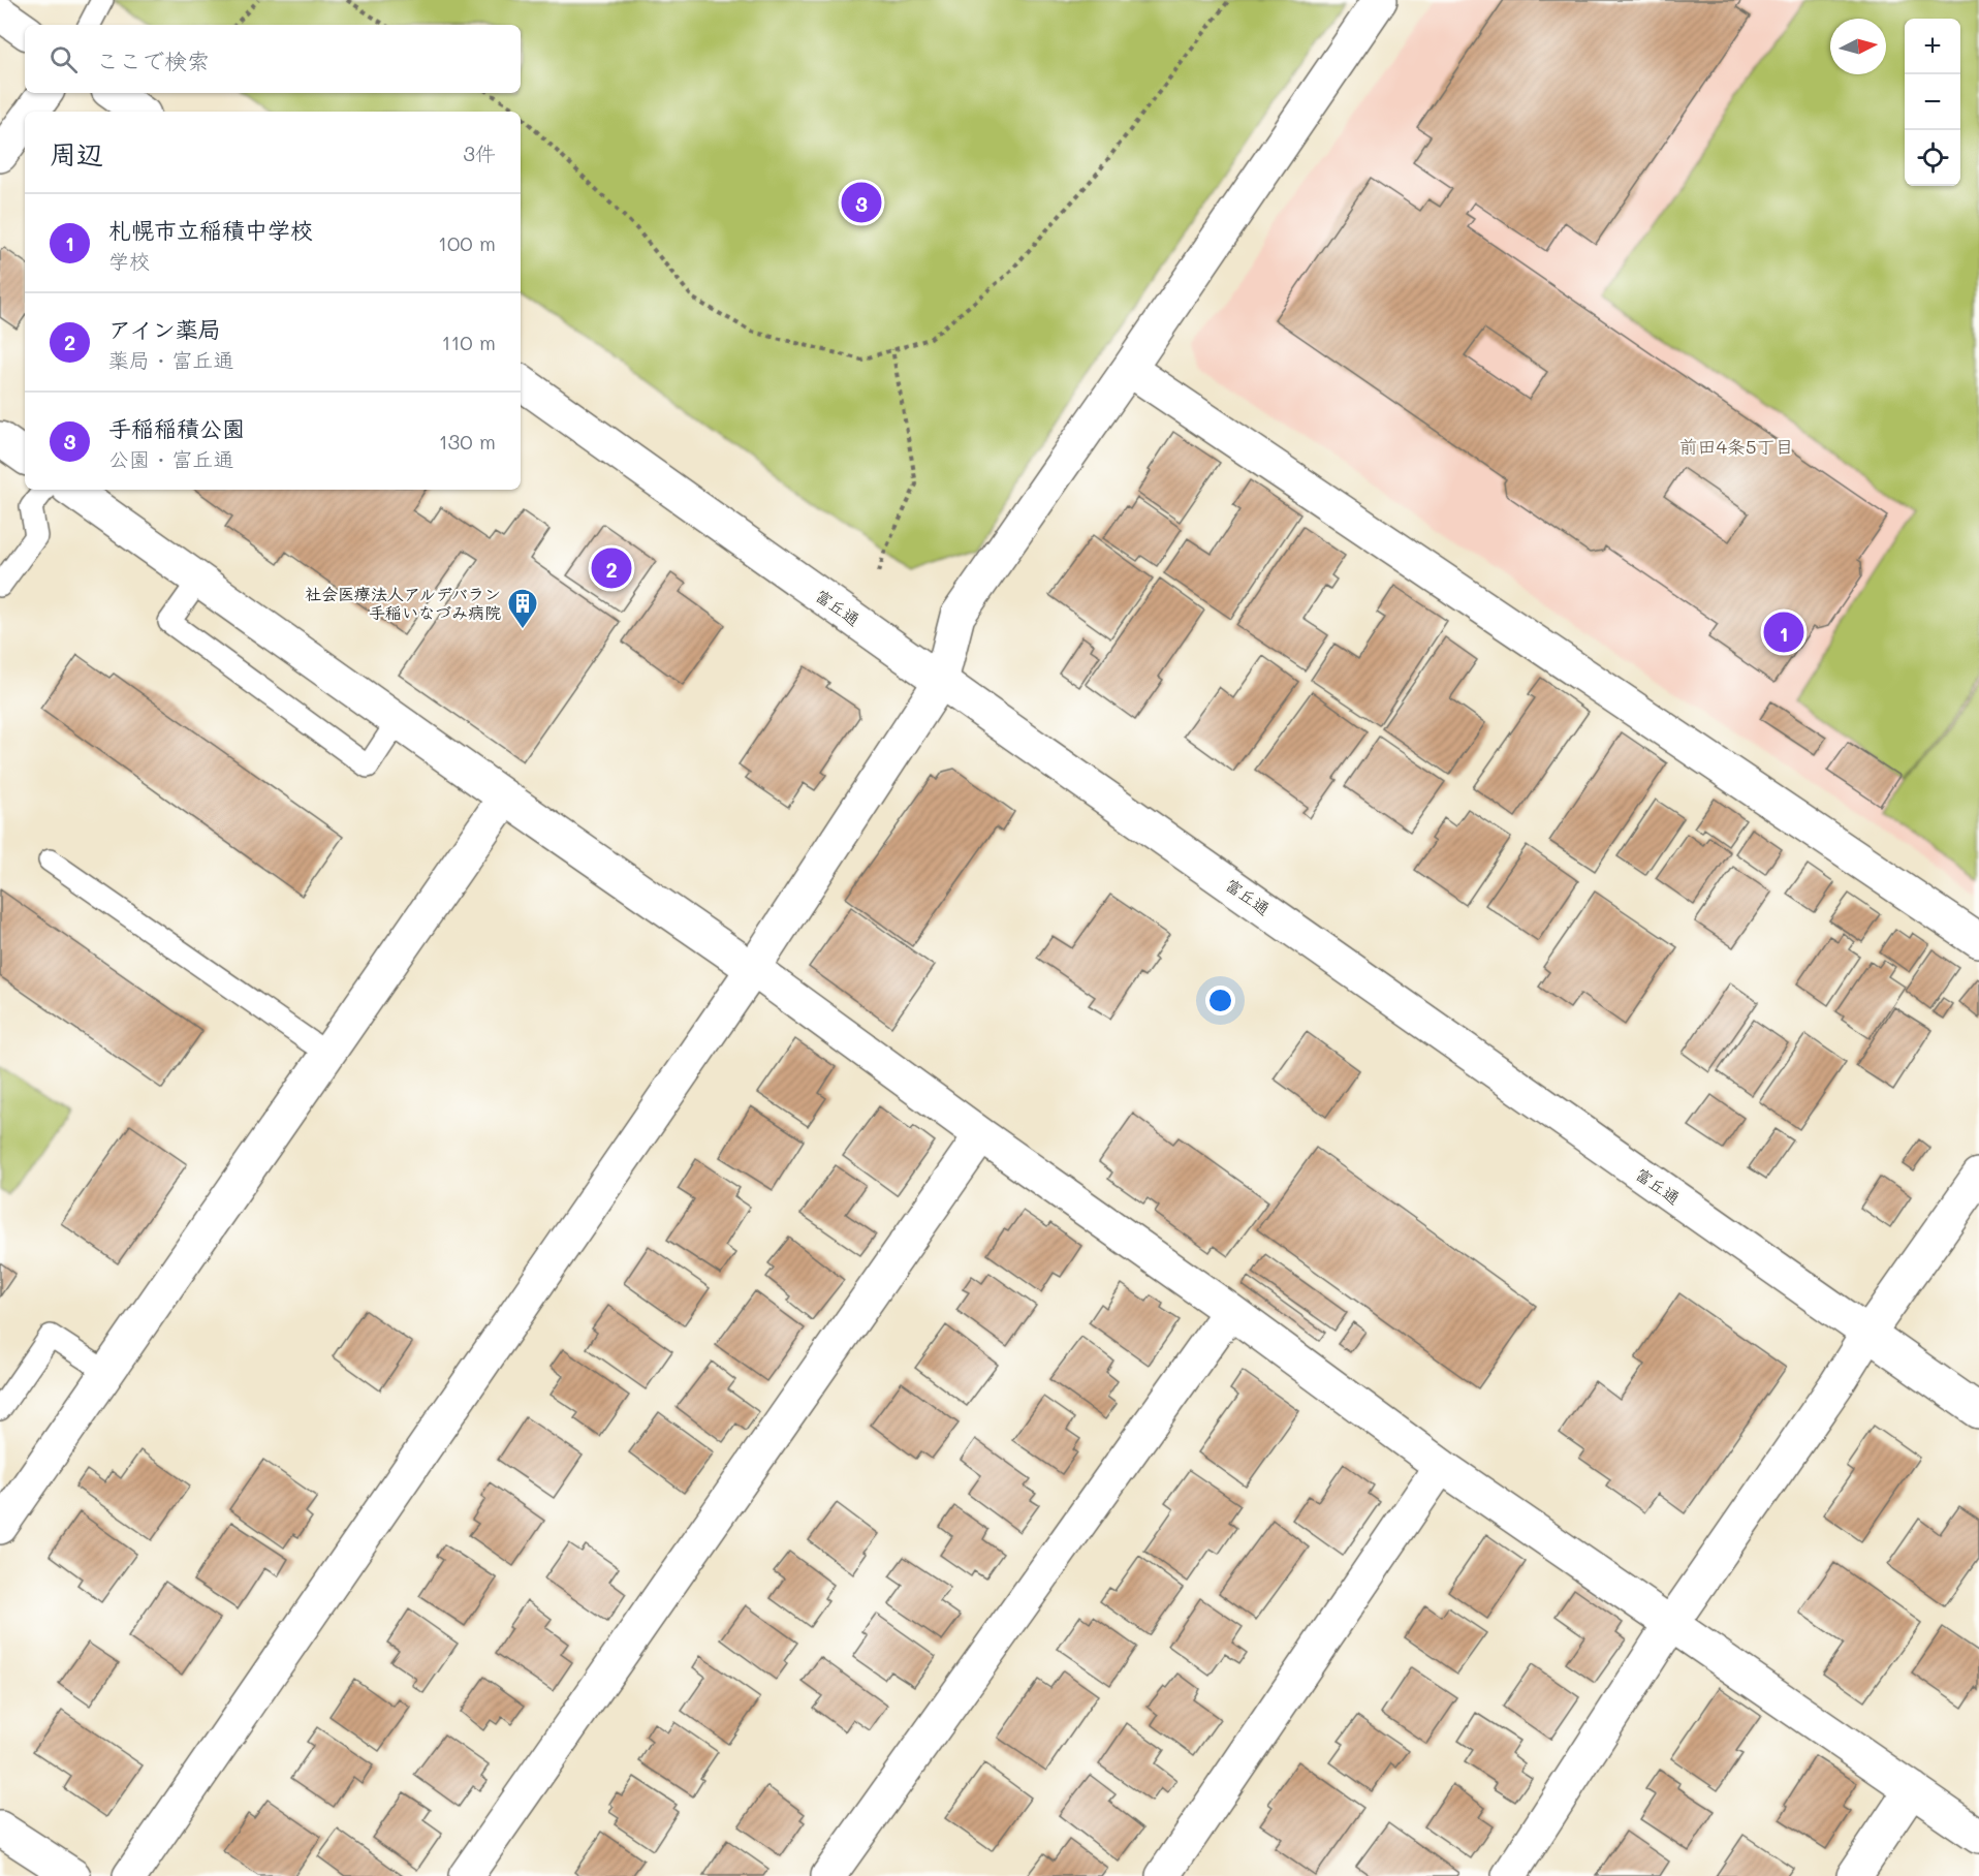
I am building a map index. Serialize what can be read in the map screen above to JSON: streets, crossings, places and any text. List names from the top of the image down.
{
  "streets": {
    "street": ["富丘通"]
  },
  "districts": ["前田4条5丁目"],
  "places": {
    "building": ["社会医療法人アルデバラン 手稲いなづみ病院"]
  },
  "north": "right",
  "page": {
    "map_buttons": ["+", "−"],
    "search": "ここで検索",
    "heading": ["周辺", "3件"],
    "pins": ["3", "2", "1"],
    "list": [
      {
        "mark": "1",
        "name": "札幌市立稲積中学校",
        "note": "学校",
        "value": "100 m"
      },
      {
        "mark": "2",
        "name": "アイン薬局",
        "note": "薬局 · 富丘通",
        "value": "110 m"
      },
      {
        "mark": "3",
        "name": "手稲稲積公園",
        "note": "公園 · 富丘通",
        "value": "130 m"
      }
    ]
  }
}
